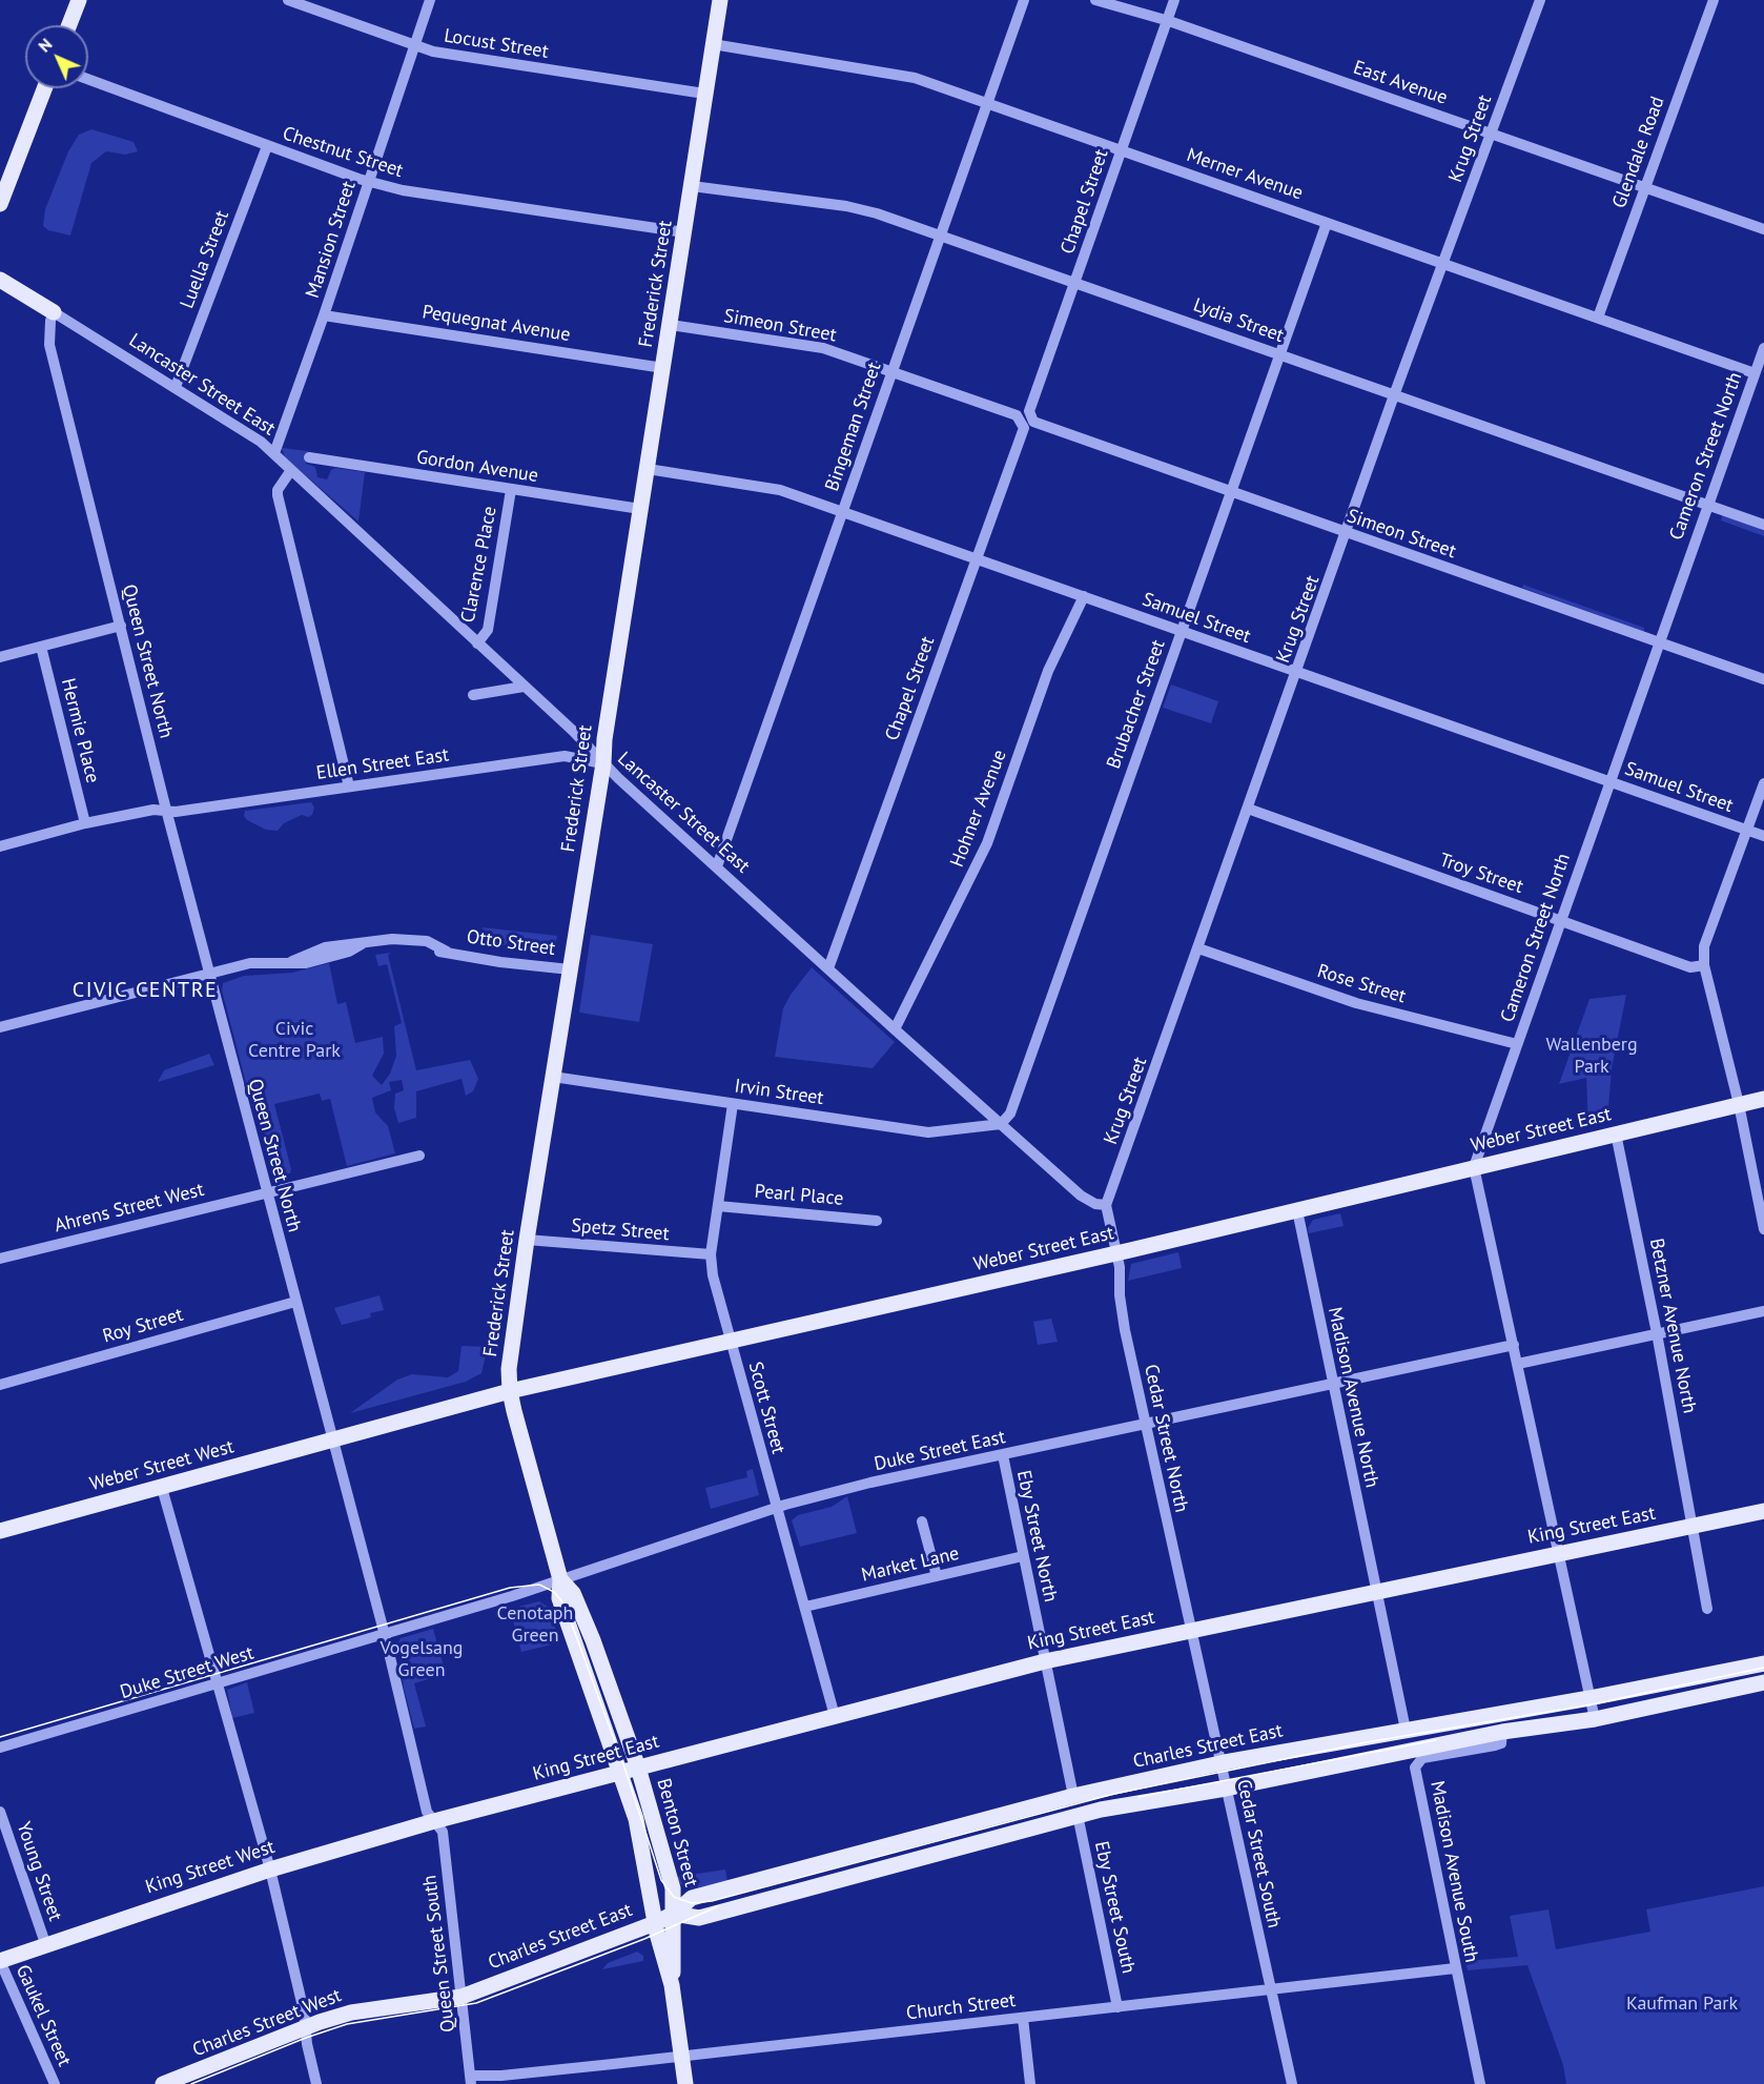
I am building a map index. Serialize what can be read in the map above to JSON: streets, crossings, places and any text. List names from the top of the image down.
{
  "streets": {
    "main road": [
      "Frederick Street",
      "Weber Street East",
      "Weber Street West",
      "King Street East",
      "Charles Street East",
      "Benton Street",
      "King Street West",
      "Charles Street West"
    ],
    "street": [
      "Locust Street",
      "East Avenue",
      "Krug Street",
      "Chestnut Street",
      "Glendale Road",
      "Merner Avenue",
      "Chapel Street",
      "Mansion Street",
      "Luella Street",
      "Lydia Street",
      "Pequegnat Avenue",
      "Simeon Street",
      "Lancaster Street East",
      "Bingeman Street",
      "Cameron Street North",
      "Gordon Avenue",
      "Clarence Place",
      "Samuel Street",
      "Queen Street North",
      "Brubacher Street",
      "Hermie Place",
      "Ellen Street East",
      "Hohner Avenue",
      "Troy Street",
      "Otto Street",
      "Rose Street",
      "Irvin Street",
      "Pearl Place",
      "Ahrens Street West",
      "Spetz Street",
      "Roy Street",
      "Betzner Avenue North",
      "Madison Avenue North",
      "Scott Street",
      "Cedar Street North",
      "Duke Street East",
      "Eby Street North",
      "Market Lane",
      "Duke Street West",
      "Cedar Street South",
      "Young Street",
      "Madison Avenue South",
      "Eby Street South",
      "Queen Street South",
      "Church Street",
      "Gaukel Street"
    ]
  },
  "crossings": [
    ["Locust Street", "Mansion Street"],
    ["Locust Street", "Frederick Street"],
    ["East Avenue", "Krug Street"],
    ["East Avenue", "Glendale Road"],
    ["East Avenue", "Chapel Street"],
    ["Krug Street", "Merner Avenue"],
    ["Krug Street", "Lydia Street"],
    ["Krug Street", "Simeon Street"],
    ["Krug Street", "Lancaster Street East"],
    ["Krug Street", "Samuel Street"],
    ["Krug Street", "Troy Street"],
    ["Krug Street", "Rose Street"],
    ["Chestnut Street", "Mansion Street"],
    ["Chestnut Street", "Luella Street"],
    ["Chestnut Street", "Frederick Street"],
    ["Glendale Road", "Merner Avenue"],
    ["Merner Avenue", "Chapel Street"],
    ["Merner Avenue", "Frederick Street"],
    ["Merner Avenue", "Bingeman Street"],
    ["Merner Avenue", "Cameron Street North"],
    ["Merner Avenue", "Brubacher Street"],
    ["Chapel Street", "Lydia Street"],
    ["Chapel Street", "Simeon Street"],
    ["Chapel Street", "Lancaster Street East"],
    ["Chapel Street", "Samuel Street"],
    ["Mansion Street", "Pequegnat Avenue"],
    ["Mansion Street", "Lancaster Street East"],
    ["Luella Street", "Lancaster Street East"],
    ["Frederick Street", "Lydia Street"],
    ["Frederick Street", "Pequegnat Avenue"],
    ["Frederick Street", "Simeon Street"],
    ["Frederick Street", "Lancaster Street East"],
    ["Frederick Street", "Gordon Avenue"],
    ["Frederick Street", "Samuel Street"],
    ["Frederick Street", "Ellen Street East"],
    ["Frederick Street", "Otto Street"],
    ["Frederick Street", "Irvin Street"],
    ["Frederick Street", "Weber Street East"],
    ["Frederick Street", "Spetz Street"],
    ["Frederick Street", "Duke Street East"],
    ["Frederick Street", "King Street East"],
    ["Frederick Street", "Benton Street"],
    ["Lydia Street", "Bingeman Street"],
    ["Lydia Street", "Cameron Street North"],
    ["Lydia Street", "Brubacher Street"],
    ["Simeon Street", "Bingeman Street"],
    ["Simeon Street", "Cameron Street North"],
    ["Simeon Street", "Brubacher Street"],
    ["Lancaster Street East", "Bingeman Street"],
    ["Lancaster Street East", "Clarence Place"],
    ["Lancaster Street East", "Queen Street North"],
    ["Lancaster Street East", "Brubacher Street"],
    ["Lancaster Street East", "Ellen Street East"],
    ["Lancaster Street East", "Hohner Avenue"],
    ["Lancaster Street East", "Irvin Street"],
    ["Bingeman Street", "Samuel Street"],
    ["Cameron Street North", "Samuel Street"],
    ["Cameron Street North", "Troy Street"],
    ["Cameron Street North", "Rose Street"],
    ["Cameron Street North", "Weber Street East"],
    ["Gordon Avenue", "Clarence Place"],
    ["Samuel Street", "Brubacher Street"],
    ["Samuel Street", "Hohner Avenue"],
    ["Queen Street North", "Ellen Street East"],
    ["Queen Street North", "Otto Street"],
    ["Queen Street North", "Weber Street East"],
    ["Queen Street North", "Ahrens Street West"],
    ["Queen Street North", "Roy Street"],
    ["Queen Street North", "Duke Street East"],
    ["Queen Street North", "Weber Street West"],
    ["Queen Street North", "King Street East"],
    ["Queen Street North", "Duke Street West"],
    ["Queen Street North", "King Street West"],
    ["Queen Street North", "Queen Street South"],
    ["Brubacher Street", "Irvin Street"],
    ["Hermie Place", "Ellen Street East"],
    ["Irvin Street", "Scott Street"],
    ["Weber Street East", "Betzner Avenue North"],
    ["Weber Street East", "Madison Avenue North"],
    ["Weber Street East", "Scott Street"],
    ["Weber Street East", "Cedar Street North"],
    ["Weber Street East", "Weber Street West"],
    ["Pearl Place", "Scott Street"],
    ["Spetz Street", "Scott Street"],
    ["Betzner Avenue North", "King Street East"],
    ["Madison Avenue North", "Duke Street East"],
    ["Madison Avenue North", "King Street East"],
    ["Scott Street", "Duke Street East"],
    ["Scott Street", "King Street East"],
    ["Scott Street", "Market Lane"],
    ["Cedar Street North", "Duke Street East"],
    ["Cedar Street North", "King Street East"],
    ["Cedar Street North", "Cedar Street South"],
    ["Duke Street East", "Eby Street North"],
    ["Duke Street East", "Duke Street West"],
    ["King Street East", "Eby Street North"],
    ["King Street East", "Benton Street"],
    ["King Street East", "Cedar Street South"],
    ["King Street East", "King Street West"],
    ["King Street East", "Queen Street South"],
    ["Eby Street North", "Market Lane"],
    ["Charles Street East", "Benton Street"],
    ["Charles Street East", "Cedar Street South"],
    ["Charles Street East", "Queen Street South"],
    ["Charles Street East", "Charles Street West"],
    ["Benton Street", "Church Street"],
    ["Cedar Street South", "Church Street"],
    ["King Street West", "Young Street"],
    ["King Street West", "Queen Street South"],
    ["King Street West", "Gaukel Street"],
    ["Madison Avenue South", "Church Street"],
    ["Eby Street South", "Church Street"],
    ["Queen Street South", "Church Street"],
    ["Queen Street South", "Charles Street West"]
  ],
  "districts": ["CIVIC CENTRE"],
  "parks": [
    "Civic Centre Park",
    "Wallenberg Park",
    "Cenotaph Green",
    "Vogelsang Green",
    "Kaufman Park"
  ],
  "north": "top left"
}
